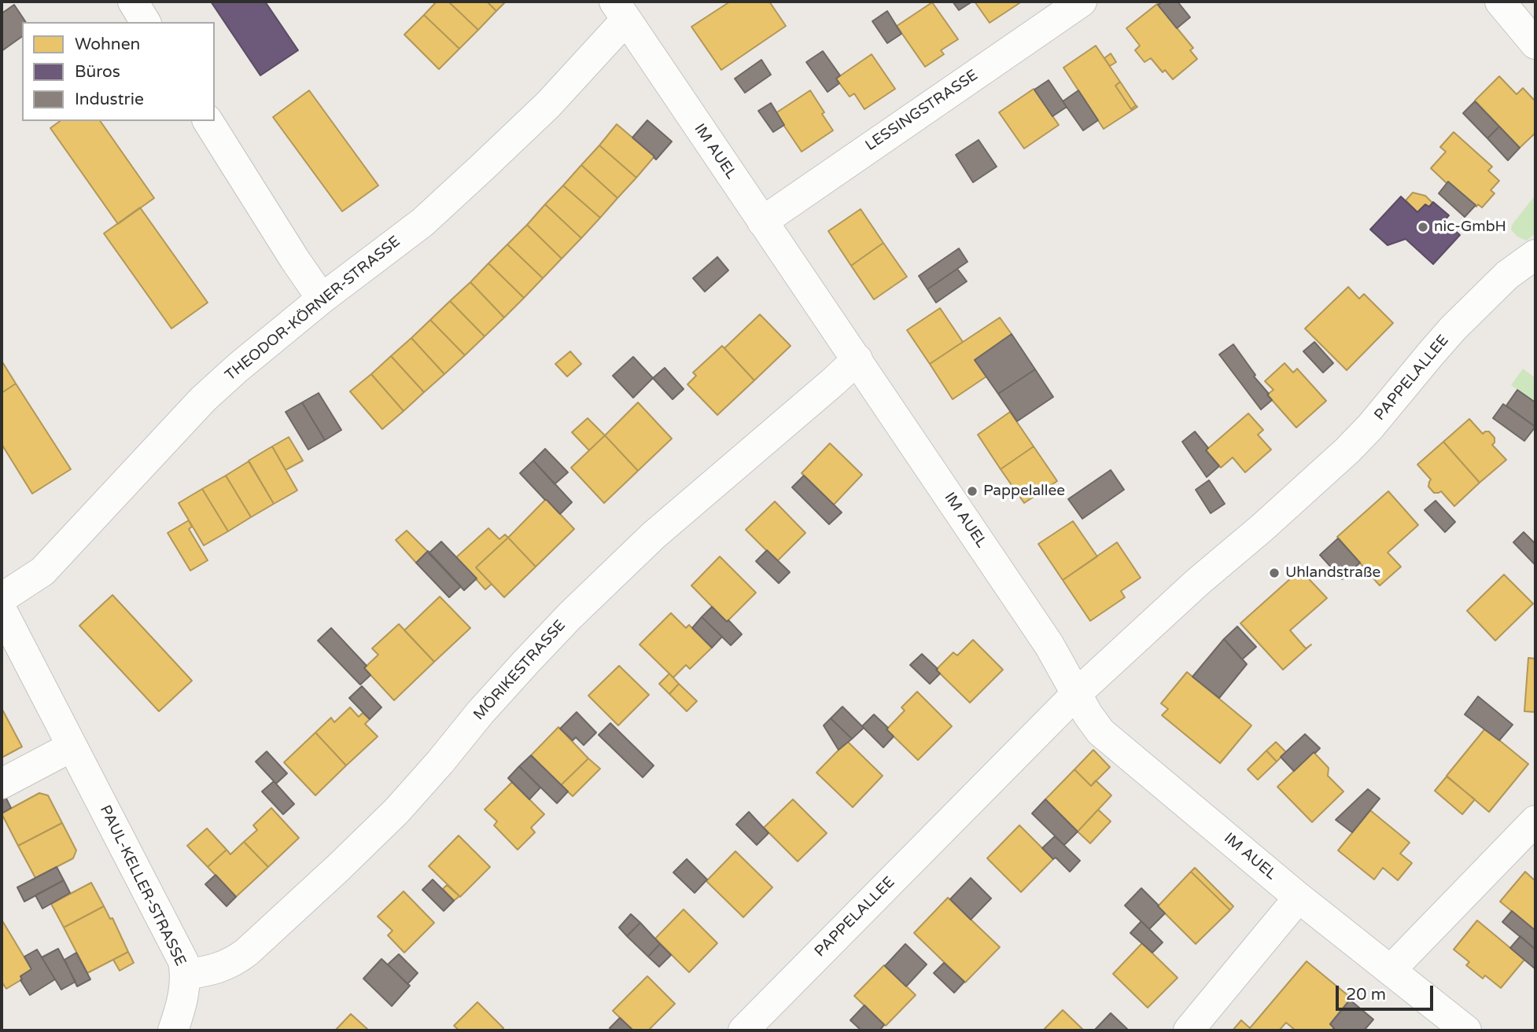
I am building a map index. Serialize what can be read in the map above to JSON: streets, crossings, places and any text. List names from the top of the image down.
{
  "streets": {
    "street": [
      "LESSINGSTRASSE",
      "IM AUEL",
      "THEODOR-KÖRNER-STRASSE",
      "PAPPELALLEE",
      "MÖRIKESTRASSE",
      "PAUL-KELLER-STRASSE"
    ]
  },
  "crossings": [
    ["LESSINGSTRASSE", "IM AUEL"],
    ["IM AUEL", "THEODOR-KÖRNER-STRASSE"],
    ["IM AUEL", "PAPPELALLEE"],
    ["IM AUEL", "MÖRIKESTRASSE"],
    ["MÖRIKESTRASSE", "PAUL-KELLER-STRASSE"]
  ],
  "places": ["nic-GmbH", "Pappelallee", "Uhlandstraße"],
  "legend": ["Wohnen", "Büros", "Industrie"],
  "scale_bar": "20 m"
}
